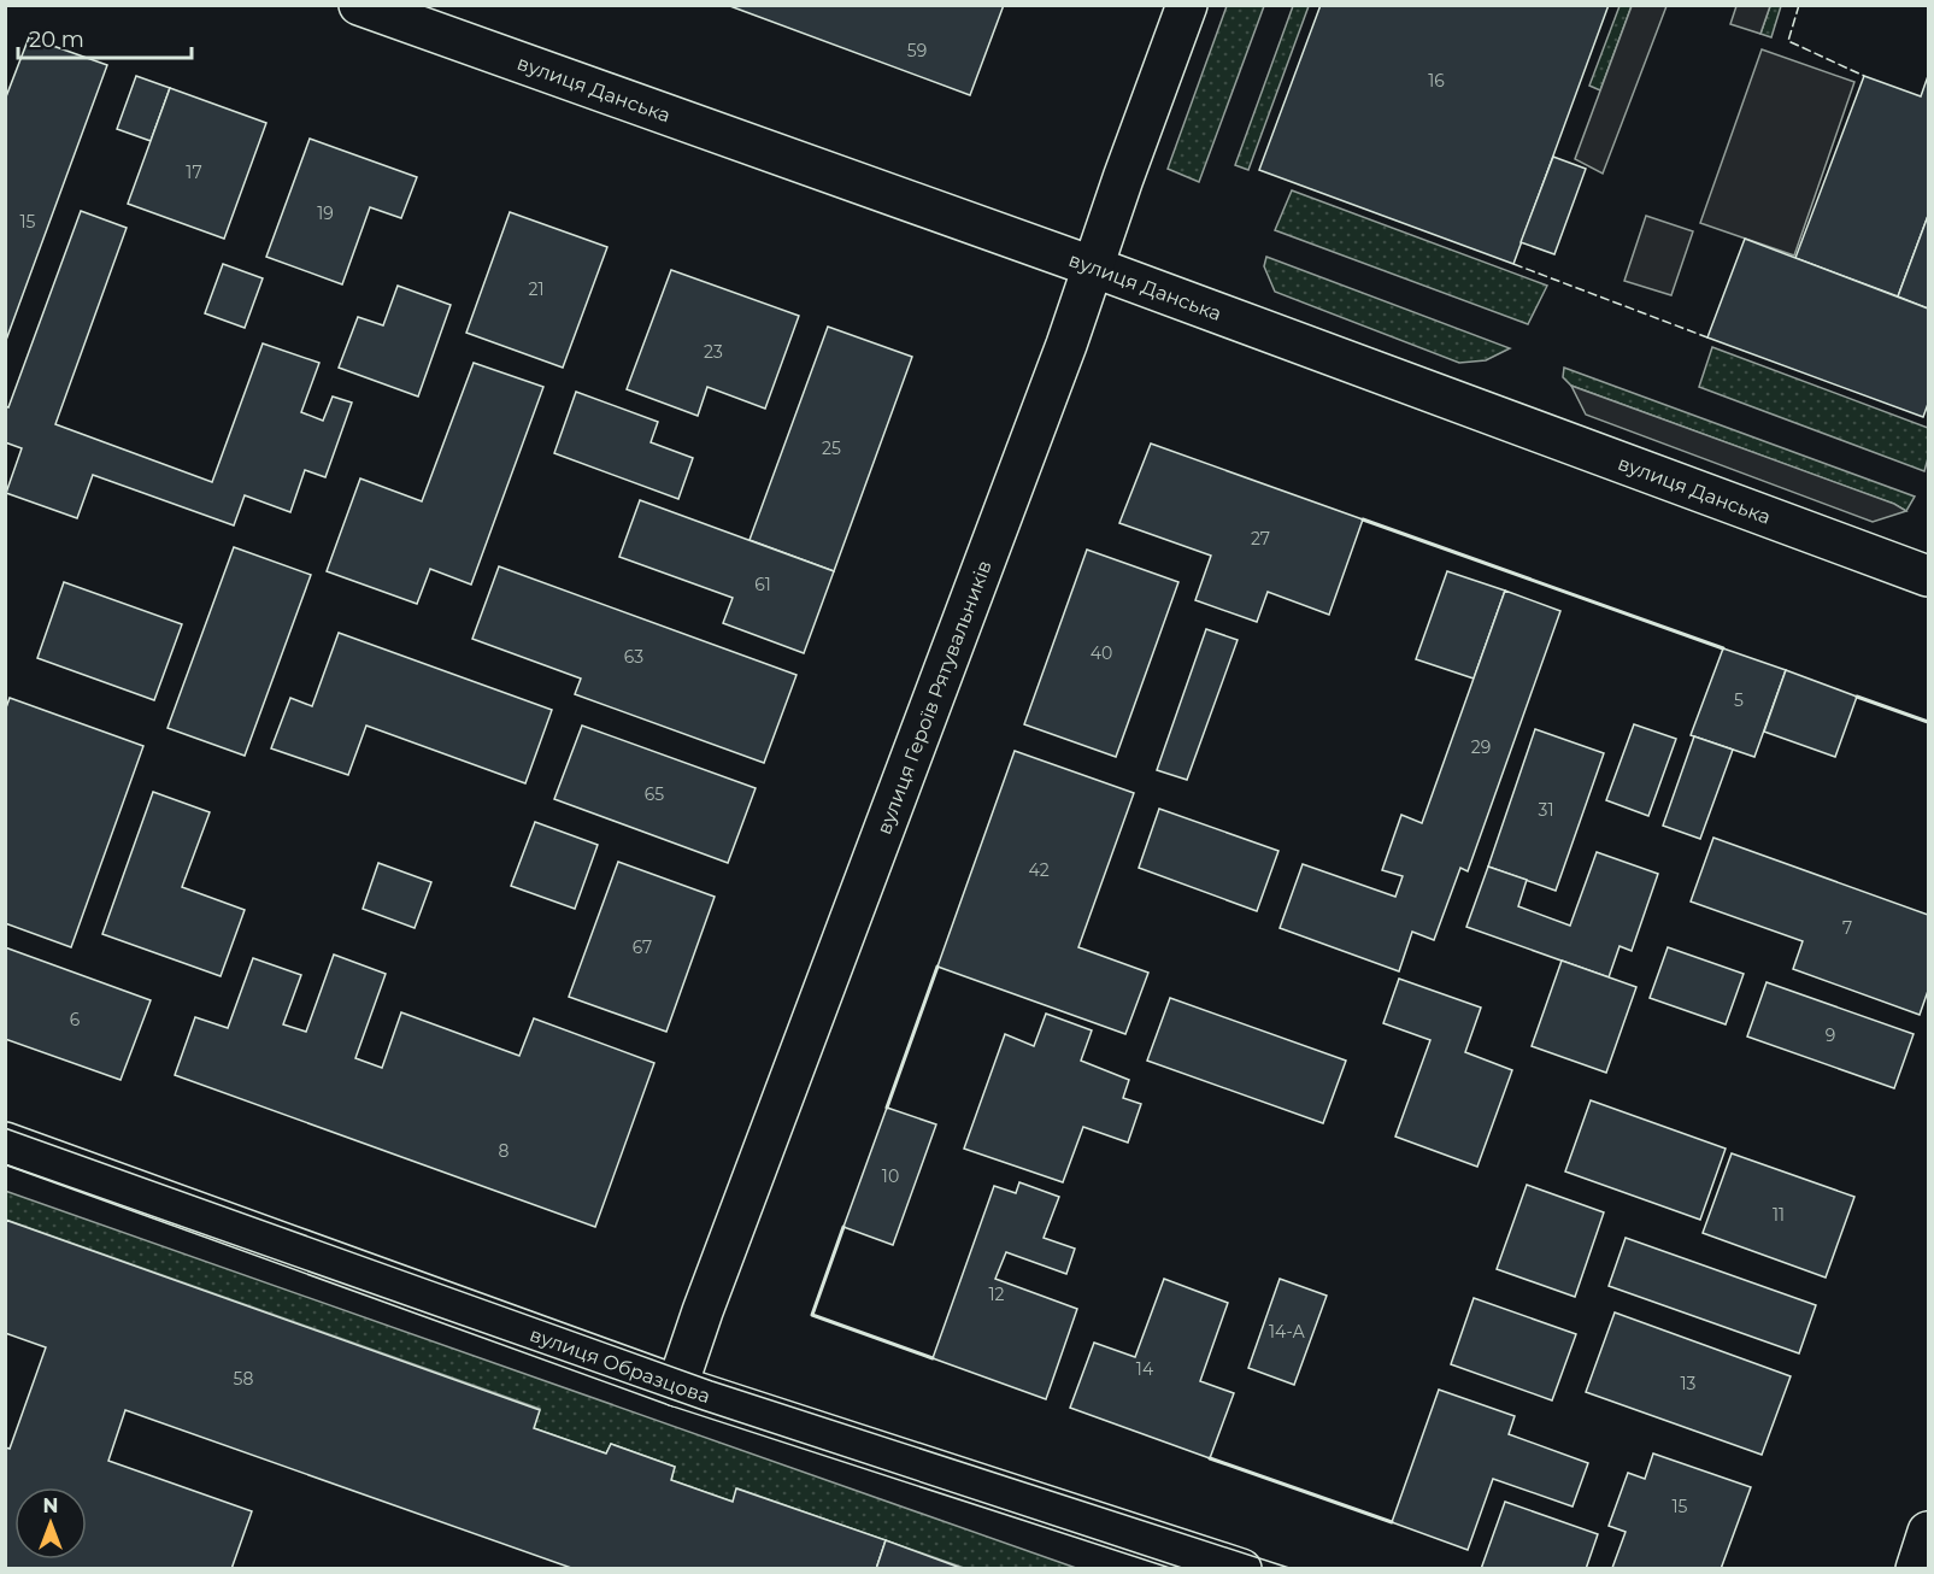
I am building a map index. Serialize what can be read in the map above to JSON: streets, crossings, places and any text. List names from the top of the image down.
{
  "streets": {
    "street": ["вулиця Данська", "вулиця Героїв Рятувальників", "вулиця Образцова"]
  },
  "crossings": [
    ["вулиця Данська", "вулиця Героїв Рятувальників"],
    ["вулиця Героїв Рятувальників", "вулиця Образцова"]
  ],
  "house_numbers": [
    "59",
    "16",
    "17",
    "19",
    "15",
    "21",
    "23",
    "25",
    "27",
    "61",
    "40",
    "63",
    "5",
    "29",
    "65",
    "31",
    "42",
    "7",
    "67",
    "6",
    "9",
    "8",
    "10",
    "11",
    "12",
    "14-А",
    "14",
    "58",
    "13",
    "15"
  ],
  "scale_bar": "20 m",
  "north": "top"
}
